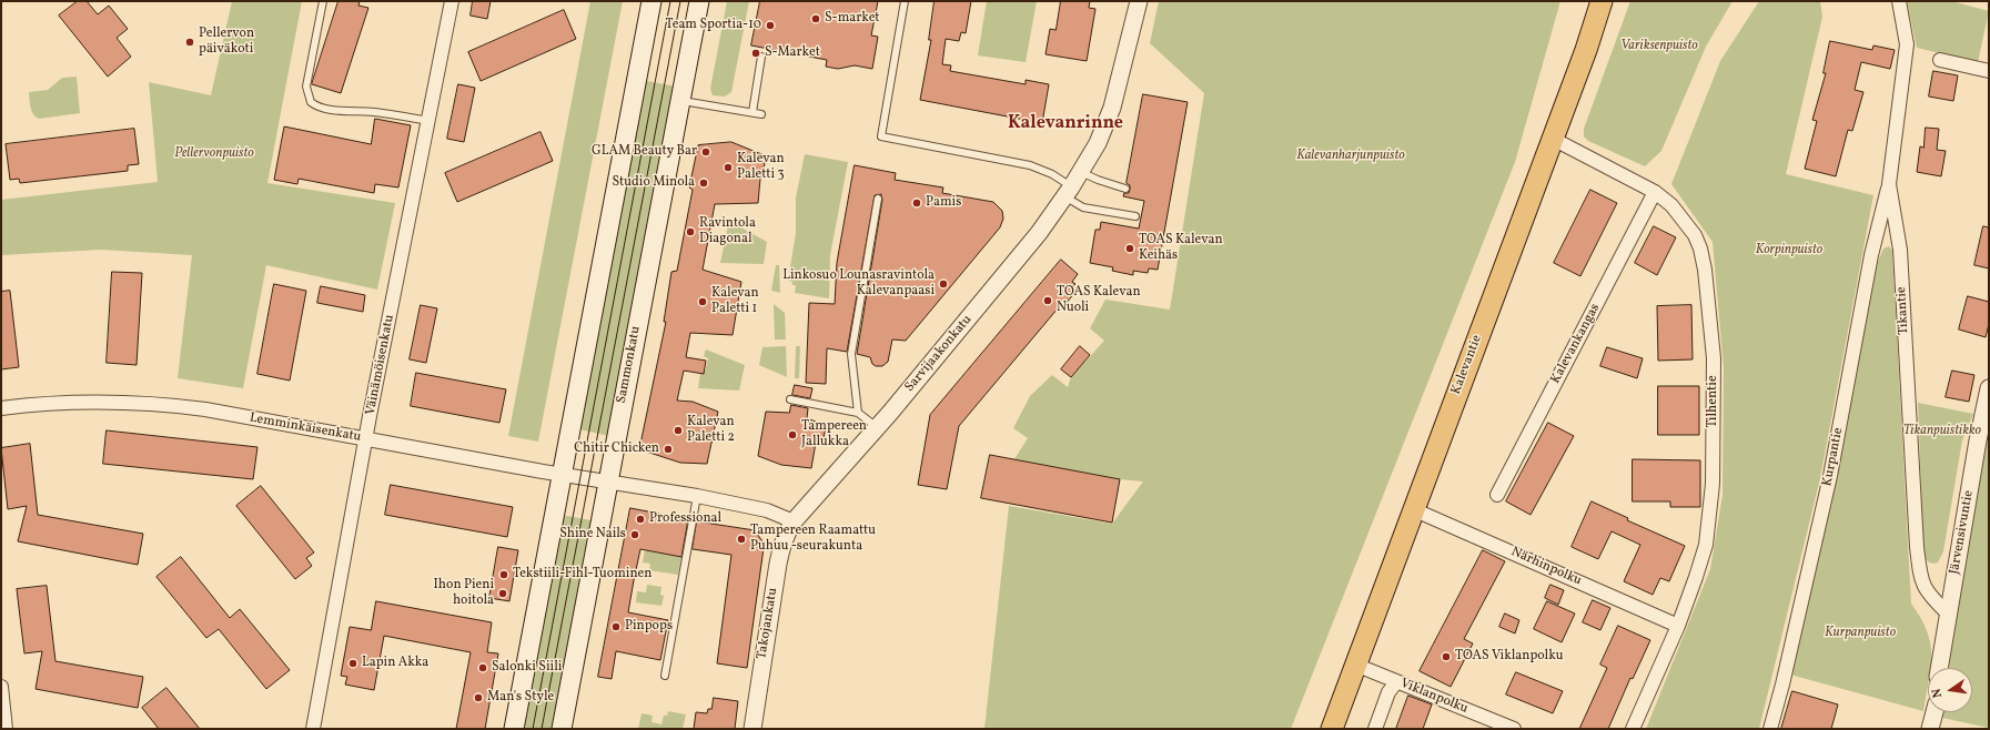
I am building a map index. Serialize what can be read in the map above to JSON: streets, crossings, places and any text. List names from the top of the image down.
{
  "streets": {
    "main road": ["Sammonkatu", "Kalevantie"],
    "street": [
      "Tikantie",
      "Kalevankangas",
      "Sarvijaakonkatu",
      "Väinämöisenkatu",
      "Tilhentie",
      "Lemminkäisenkatu",
      "Kurpantie",
      "Järvensivuntie",
      "Närhinpolku",
      "Takojankatu",
      "Viklanpolku"
    ]
  },
  "crossings": [
    ["Tikantie", "Kurpantie"],
    ["Tikantie", "Järvensivuntie"],
    ["Kalevankangas", "Tilhentie"],
    ["Sarvijaakonkatu", "Takojankatu"],
    ["Väinämöisenkatu", "Lemminkäisenkatu"],
    ["Sammonkatu", "Lemminkäisenkatu"],
    ["Kalevantie", "Tilhentie"],
    ["Kalevantie", "Närhinpolku"],
    ["Kalevantie", "Viklanpolku"],
    ["Tilhentie", "Närhinpolku"]
  ],
  "districts": ["Kalevanrinne"],
  "parks": [
    "Variksenpuisto",
    "Pellervonpuisto",
    "Kalevanharjunpuisto",
    "Korpinpuisto",
    "Tikanpuistikko",
    "Kurpanpuisto"
  ],
  "places": [
    "S-market",
    "Team Sportia-10",
    "Pellervon päiväkoti",
    "S-Market",
    "GLAM Beauty Bar",
    "Kalevan Paletti 3",
    "Studio Minola",
    "Pamis",
    "Ravintola Diagonal",
    "TOAS Kalevan Keihäs",
    "Linkosuo Lounasravintola Kalevanpaasi",
    "TOAS Kalevan Nuoli",
    "Kalevan Paletti 1",
    "Kalevan Paletti 2",
    "Tampereen Jallukka",
    "Chitir Chicken",
    "Professional",
    "Shine Nails",
    "Tampereen Raamattu Puhuu -seurakunta",
    "Tekstiili-Fihl-Tuominen",
    "Ihon Pieni hoitola",
    "Pinpops",
    "TOAS Viklanpolku",
    "Lapin Akka",
    "Salonki Siili",
    "Man's Style"
  ],
  "north": "left"
}
